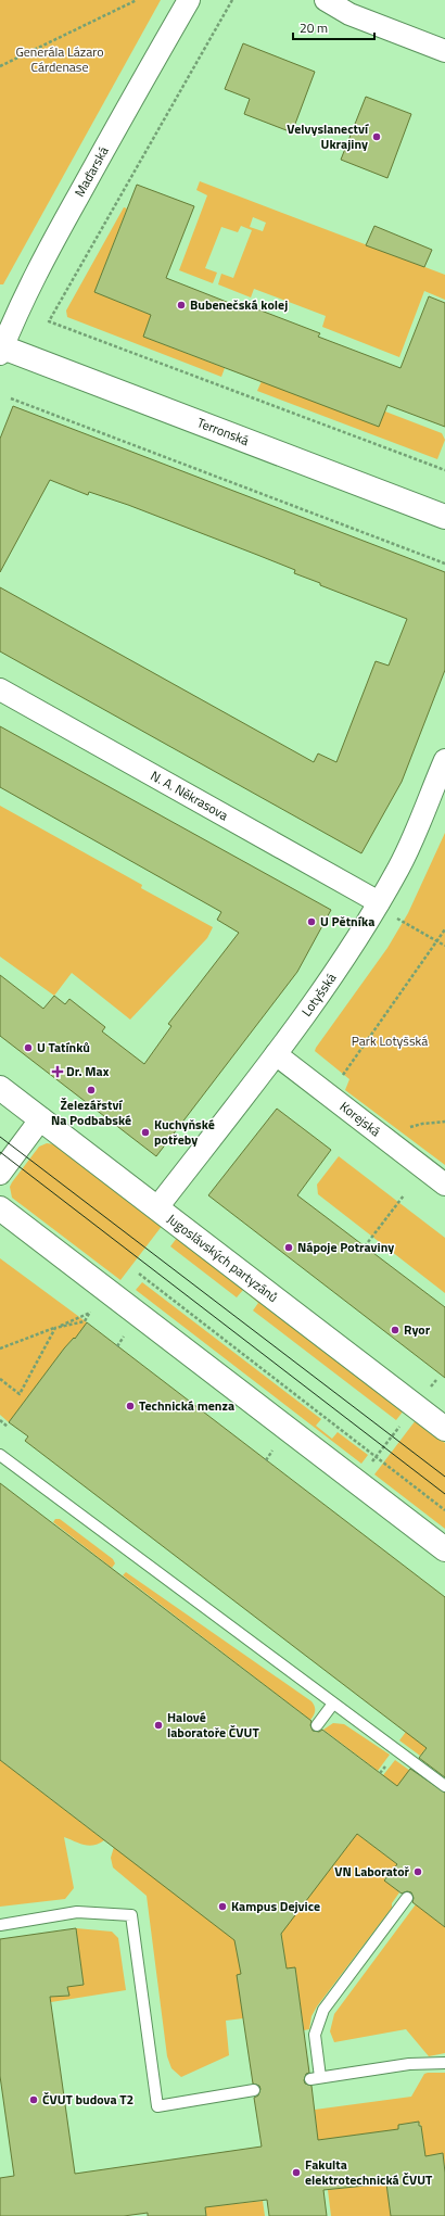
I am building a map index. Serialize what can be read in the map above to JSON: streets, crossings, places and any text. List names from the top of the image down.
{
  "streets": {
    "main road": ["Terronská", "Jugoslávských partyzánů"],
    "street": [
      "Maďarská",
      "N. A. Někrasova",
      "Lotyšská",
      "Korejská"
    ]
  },
  "crossings": [
    ["Maďarská", "Terronská"],
    ["N. A. Někrasova", "Lotyšská"],
    ["Lotyšská", "Korejská"],
    ["Lotyšská", "Jugoslávských partyzánů"]
  ],
  "parks": ["Generála Lázaro Cárdenase", "Park Lotyšská"],
  "places": {
    "other": [
      "Velvyslanectví Ukrajiny",
      "Bubenečská kolej",
      "U Pětníka",
      "U Tatínků",
      "Železářství Na Podbabské",
      "Kuchyňské potřeby",
      "Nápoje Potraviny",
      "Ryor",
      "Technická menza",
      "Halové laboratoře ČVUT",
      "VN Laboratoř",
      "Kampus Dejvice",
      "ČVUT budova T2",
      "Fakulta elektrotechnická ČVUT"
    ],
    "health": ["Dr. Max"]
  },
  "scale_bar": "20 m"
}
